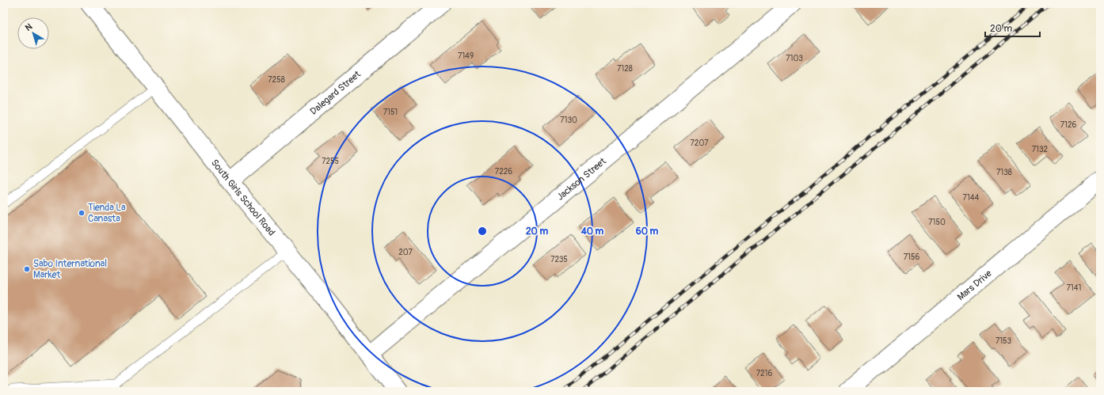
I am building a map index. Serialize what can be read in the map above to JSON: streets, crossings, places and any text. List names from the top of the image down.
{
  "streets": {
    "street": [
      "Dalegard Street",
      "Jackson Street",
      "South Girls School Road",
      "Mars Drive"
    ]
  },
  "crossings": [
    ["Dalegard Street", "South Girls School Road"],
    ["Jackson Street", "South Girls School Road"]
  ],
  "places": ["Tienda La Canasta", "Sabo International Market"],
  "house_numbers": [
    "7149",
    "7103",
    "7128",
    "7258",
    "7151",
    "7130",
    "7126",
    "7207",
    "7132",
    "7255",
    "7226",
    "7138",
    "7144",
    "7150",
    "207",
    "7156",
    "7235",
    "7141",
    "7153",
    "7216"
  ],
  "scale_bar": "20 m",
  "north": "top left",
  "rings": ["20 m", "40 m", "60 m"]
}
